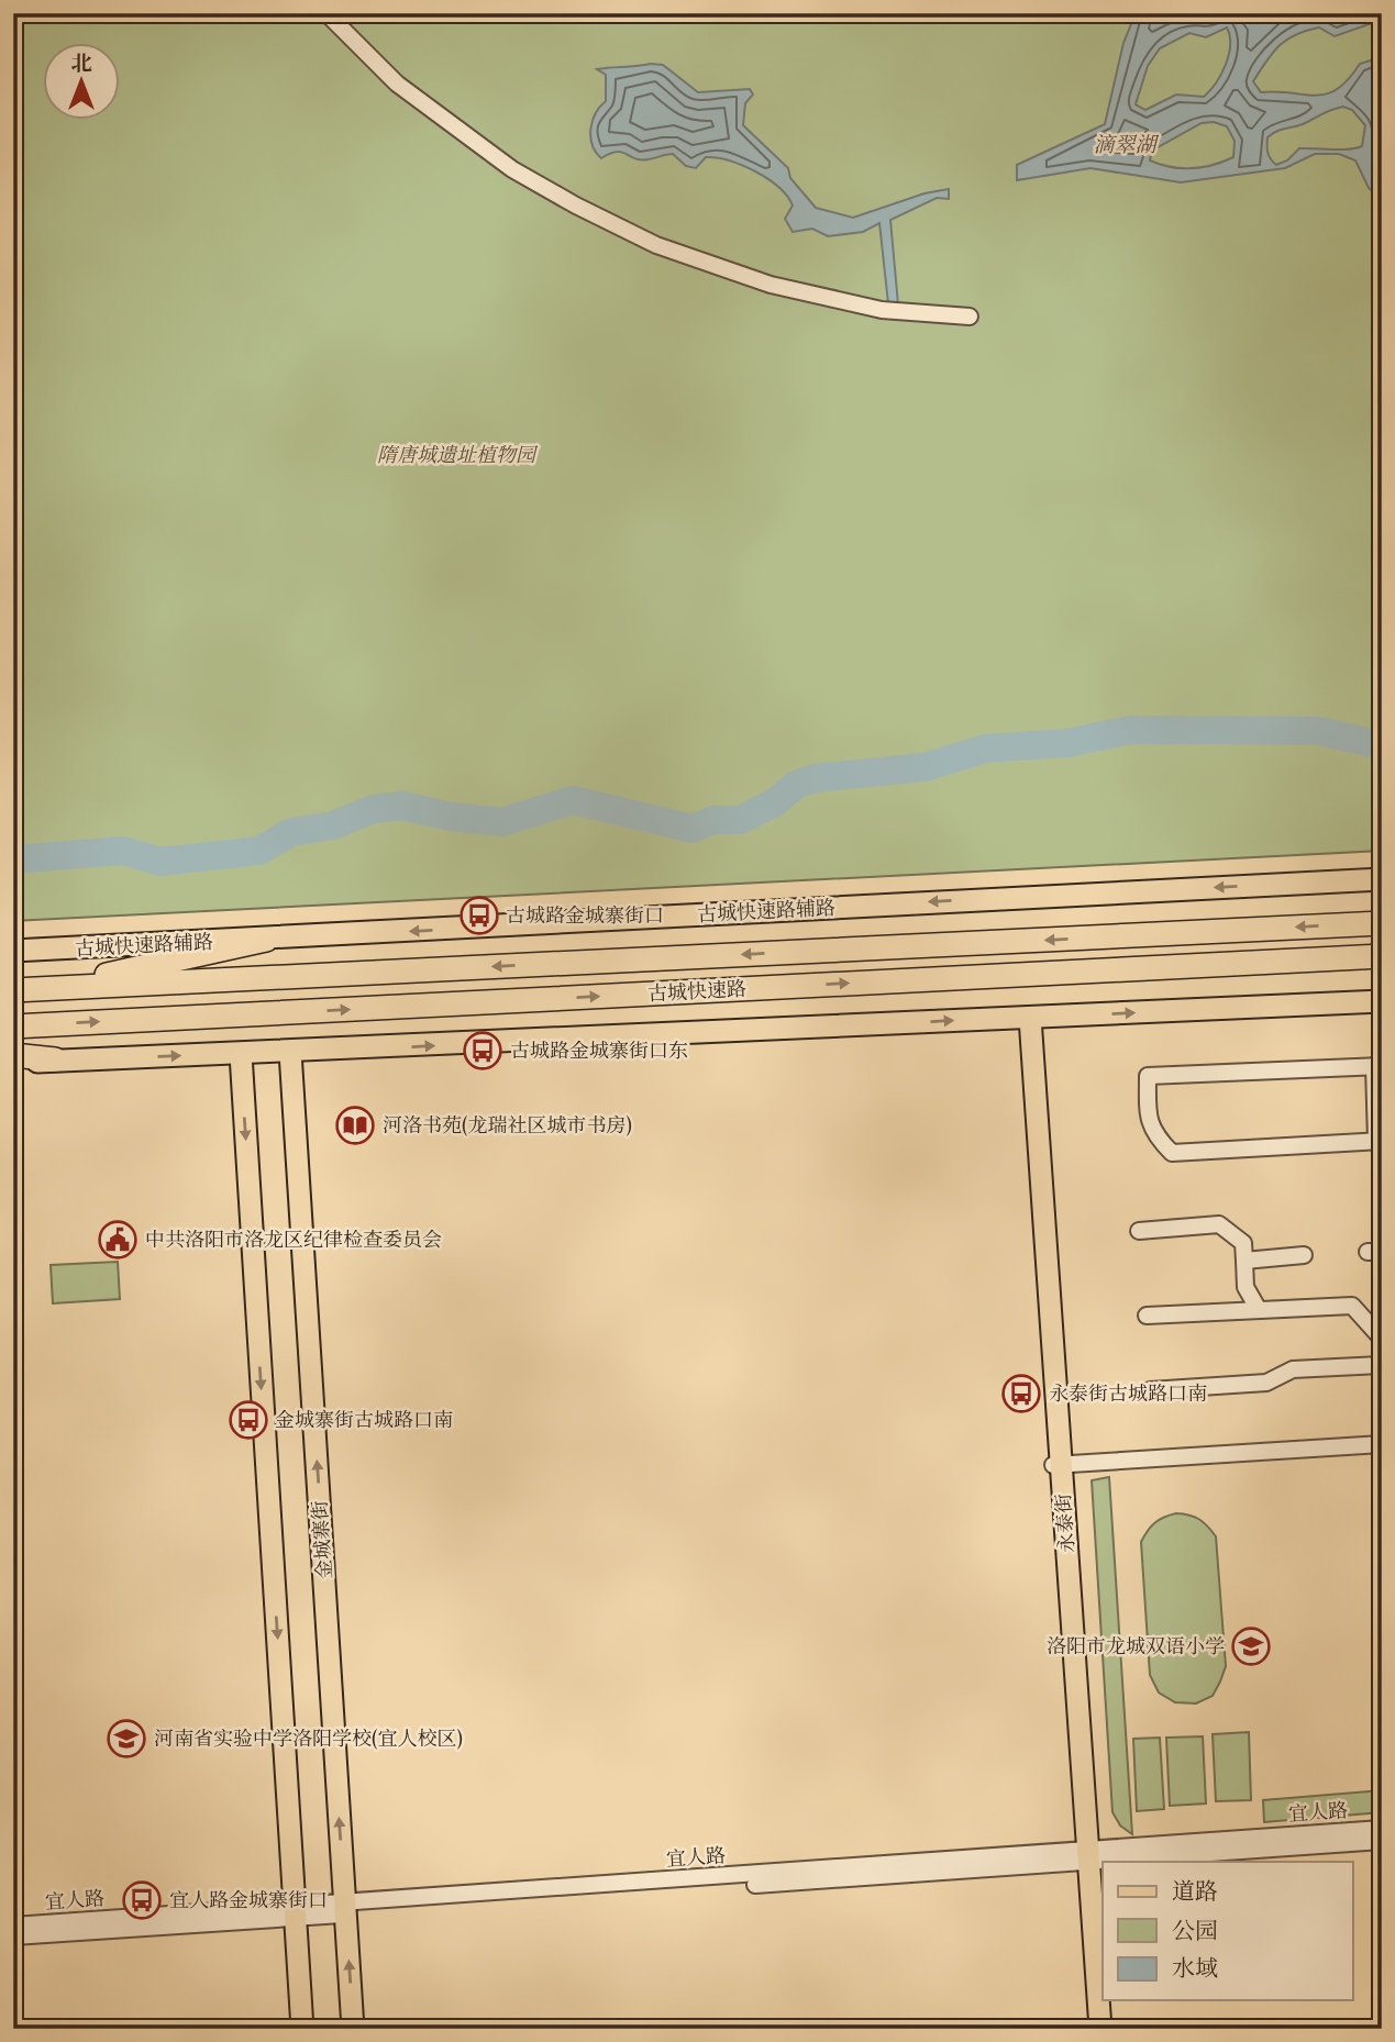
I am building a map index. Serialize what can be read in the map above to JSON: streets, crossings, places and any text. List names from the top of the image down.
{
  "streets": {
    "highway": ["古城快速路"],
    "main road": ["古城快速路辅路", "永泰街", "金城寨街"],
    "street": ["宜人路"]
  },
  "crossings": [
    ["永泰街", "宜人路"],
    ["金城寨街", "宜人路"]
  ],
  "water": ["滴翠湖"],
  "parks": ["隋唐城遗址植物园"],
  "places": {
    "bus stop": [
      "古城路金城寨街口",
      "古城路金城寨街口东",
      "永泰街古城路口南",
      "金城寨街古城路口南",
      "宜人路金城寨街口"
    ],
    "library": ["河洛书苑(龙瑞社区城市书房)"],
    "public building": ["中共洛阳市洛龙区纪律检查委员会"],
    "school or university": ["洛阳市龙城双语小学", "河南省实验中学洛阳学校(宜人校区)"]
  },
  "legend": ["道路", "公园", "水域"],
  "north": "top"
}
